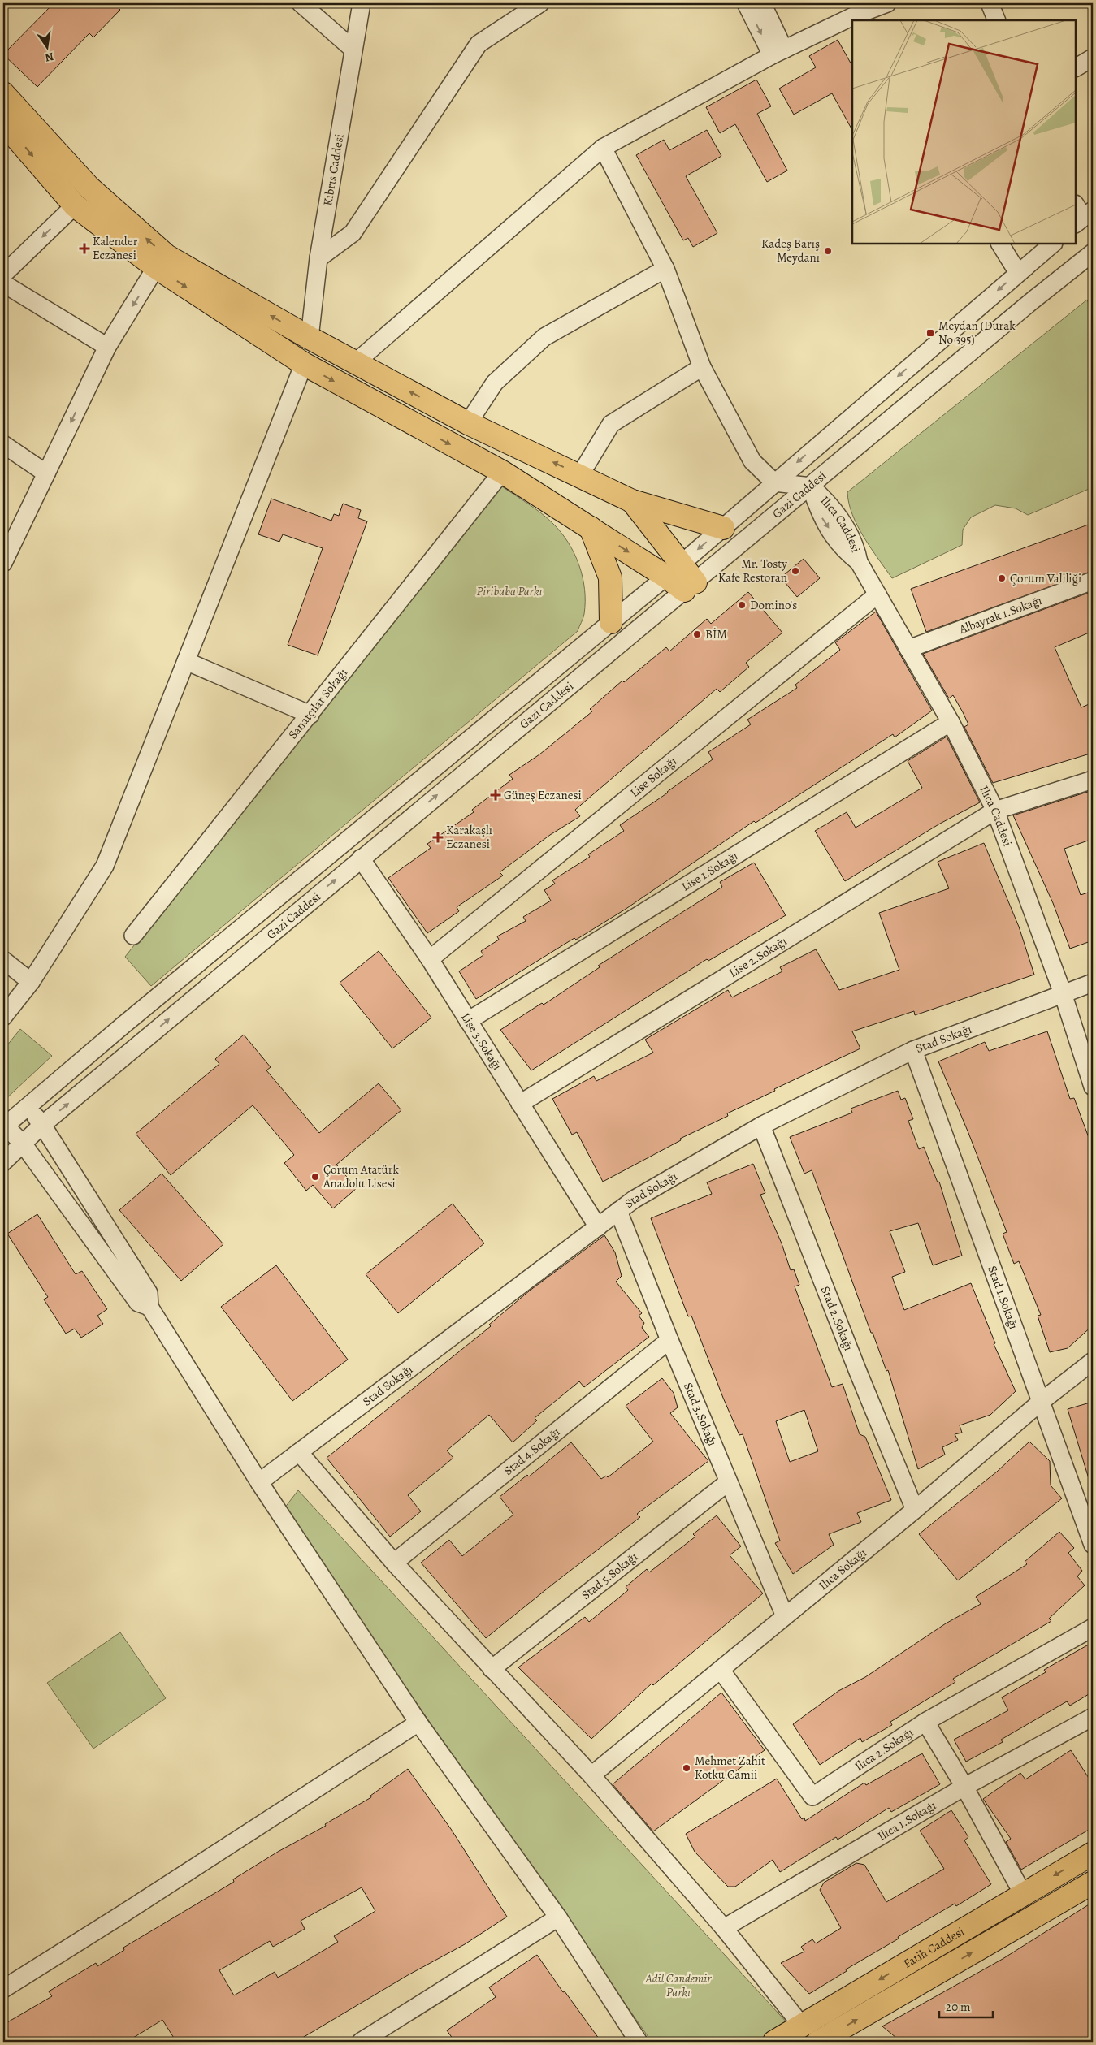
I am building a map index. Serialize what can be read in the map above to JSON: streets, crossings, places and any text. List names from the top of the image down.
{
  "streets": {
    "main road": ["Fatih Caddesi"],
    "street": [
      "Kıbrıs Caddesi",
      "Gazi Caddesi",
      "Ilıca Caddesi",
      "Albayrak 1.Sokağı",
      "Sanatçılar Sokağı",
      "Lise Sokağı",
      "Lise 1.Sokağı",
      "Lise 2.Sokağı",
      "Stad Sokağı",
      "Lise 3.Sokağı",
      "Stad 1.Sokağı",
      "Stad 2.Sokağı",
      "Stad 3.Sokağı",
      "Stad 4.Sokağı",
      "Ilıca Sokağı",
      "Stad 5.Sokağı",
      "Ilıca 2.Sokağı",
      "Ilıca 1.Sokağı"
    ]
  },
  "crossings": [
    ["Gazi Caddesi", "Ilıca Caddesi"],
    ["Gazi Caddesi", "Lise 3.Sokağı"],
    ["Ilıca Caddesi", "Albayrak 1.Sokağı"],
    ["Ilıca Caddesi", "Lise Sokağı"],
    ["Ilıca Caddesi", "Lise 1.Sokağı"],
    ["Ilıca Caddesi", "Lise 2.Sokağı"],
    ["Ilıca Caddesi", "Stad Sokağı"],
    ["Lise Sokağı", "Lise 3.Sokağı"],
    ["Lise 1.Sokağı", "Lise 3.Sokağı"],
    ["Lise 2.Sokağı", "Lise 3.Sokağı"],
    ["Stad Sokağı", "Lise 3.Sokağı"],
    ["Stad Sokağı", "Stad 1.Sokağı"],
    ["Stad Sokağı", "Stad 2.Sokağı"],
    ["Stad Sokağı", "Stad 3.Sokağı"],
    ["Stad 1.Sokağı", "Ilıca Sokağı"],
    ["Stad 2.Sokağı", "Ilıca Sokağı"],
    ["Stad 3.Sokağı", "Stad 4.Sokağı"],
    ["Stad 3.Sokağı", "Ilıca Sokağı"],
    ["Stad 3.Sokağı", "Stad 5.Sokağı"],
    ["Ilıca Sokağı", "Ilıca 2.Sokağı"]
  ],
  "parks": ["Piribaba Parkı", "Adil Candemir Parkı"],
  "places": {
    "health": ["Kalender Eczanesi", "Güneş Eczanesi", "Karakaşlı Eczanesi"],
    "other": [
      "Kadeş Barış Meydanı",
      "Mr. Tosty Kafe Restoran",
      "Çorum Valiliği",
      "Domino's",
      "BİM",
      "Çorum Atatürk Anadolu Lisesi",
      "Mehmet Zahit Kotku Camii"
    ],
    "transit": ["Meydan (Durak No 395)"]
  },
  "scale_bar": "20 m",
  "north": "bottom"
}
